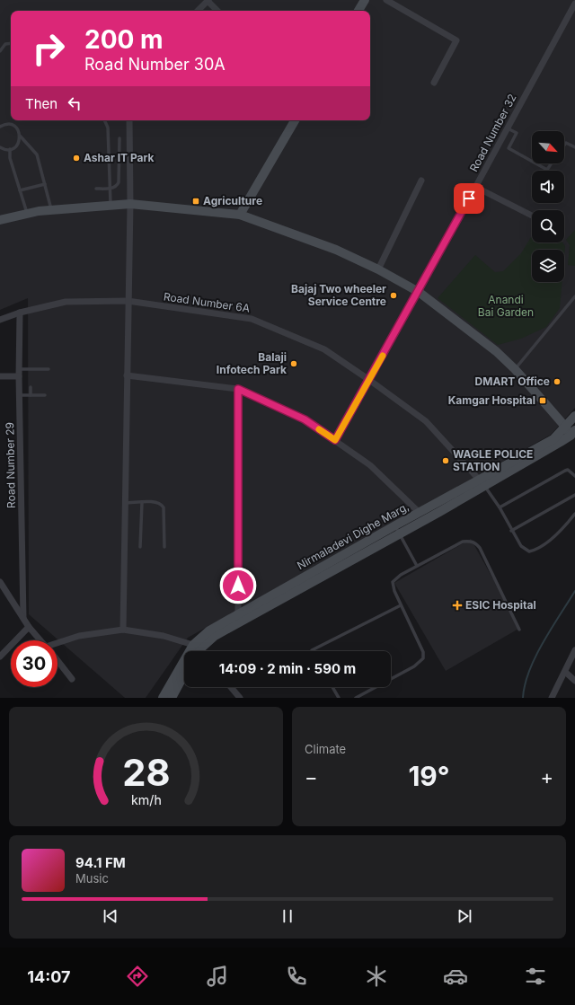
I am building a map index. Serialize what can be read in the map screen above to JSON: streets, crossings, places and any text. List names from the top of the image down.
{
  "streets": {
    "main road": ["Nirmaladevi Dighe Marg,"],
    "street": ["Road Number 32", "Road Number 6A", "Road Number 29"]
  },
  "crossings": [
    ["Road Number 32", "Road Number 6A"],
    ["Road Number 6A", "Road Number 29"],
    ["Road Number 6A", "Nirmaladevi Dighe Marg,"]
  ],
  "parks": ["Anandi Bai Garden"],
  "places": {
    "other": [
      "Ashar IT Park",
      "Bajaj Two wheeler Service Centre",
      "Balaji Infotech Park",
      "DMART Office",
      "WAGLE POLICE STATION"
    ],
    "transit": ["Agriculture", "Kamgar Hospital"],
    "health": ["ESIC Hospital"]
  },
  "north": "bottom right",
  "page": {
    "turn": ["200 m", "Road Number 30A"],
    "then": "Then",
    "limit": "30",
    "trip": "14:09 · 2 min · 590 m",
    "tile": "Climate",
    "heat": ["−", "19°", "+"],
    "song": ["94.1 FM", "Music"],
    "tabs": "14:07",
    "gauge": ["28", "km/h"]
  }
}
